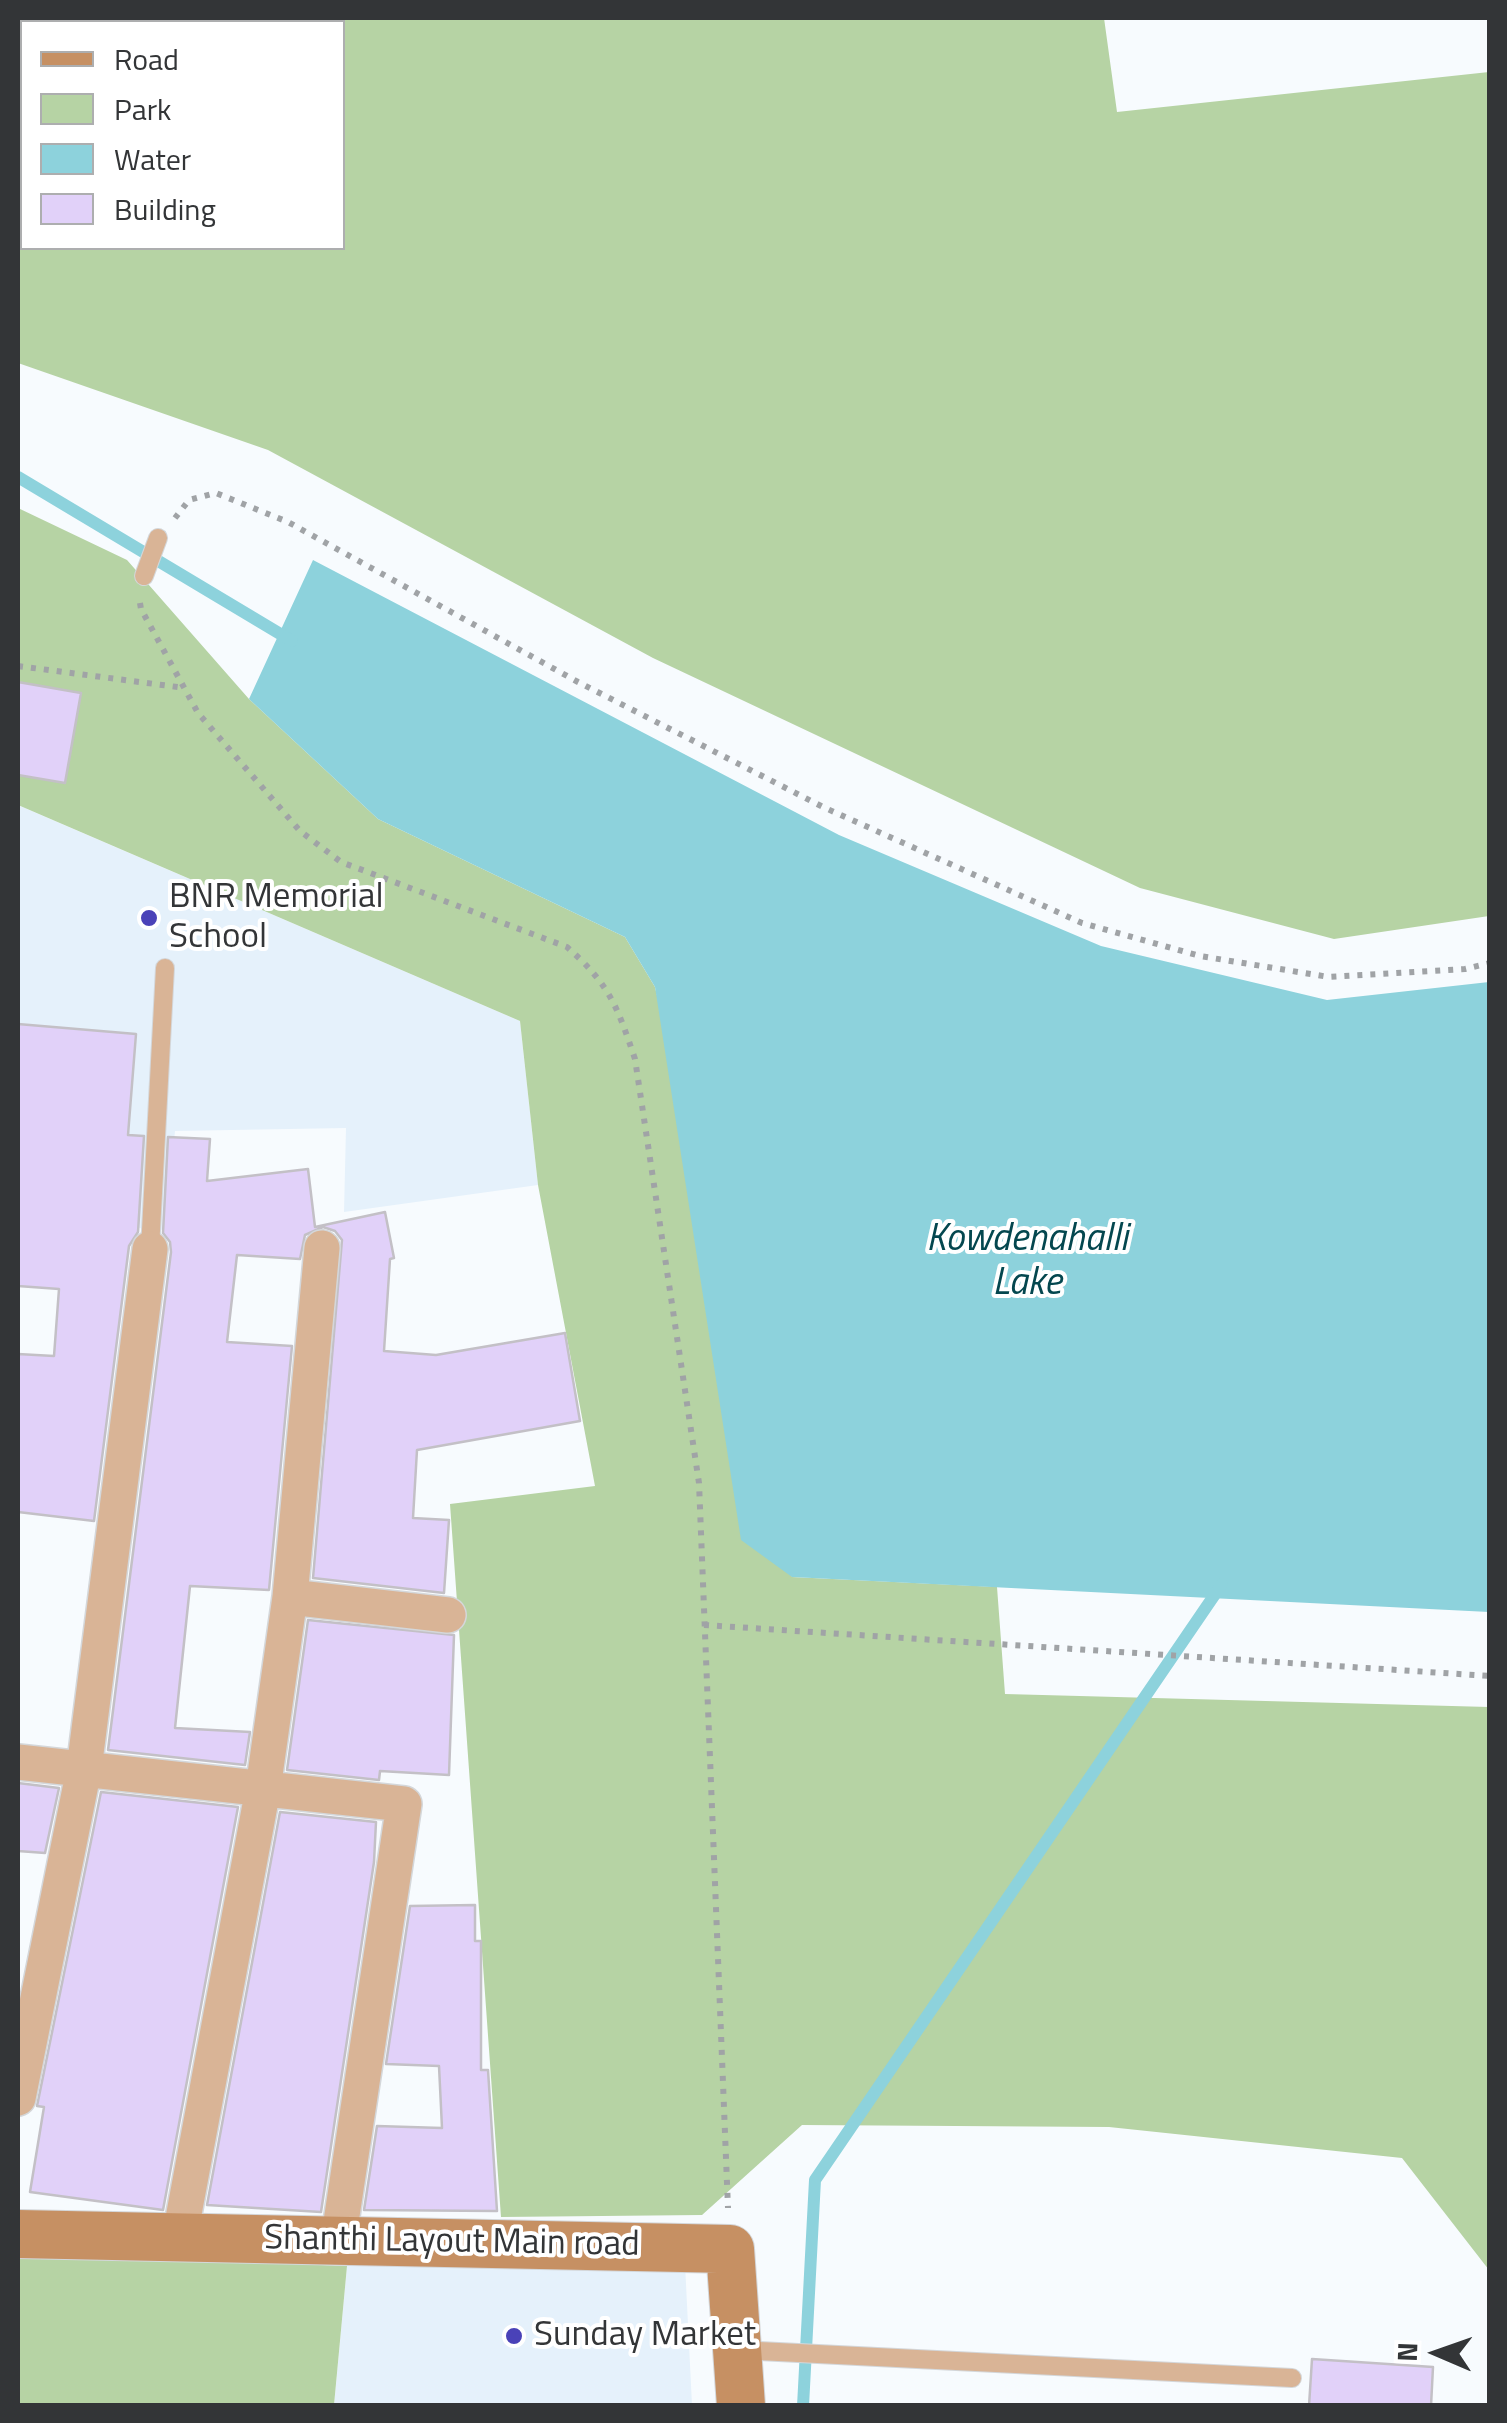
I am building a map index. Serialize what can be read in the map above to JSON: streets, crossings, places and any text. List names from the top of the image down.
{
  "streets": {
    "street": ["Shanthi Layout Main road"]
  },
  "water": ["Kowdenahalli Lake"],
  "places": ["BNR Memorial School", "Sunday Market"],
  "legend": [
    "Road",
    "Park",
    "Water",
    "Building"
  ],
  "north": "left"
}
